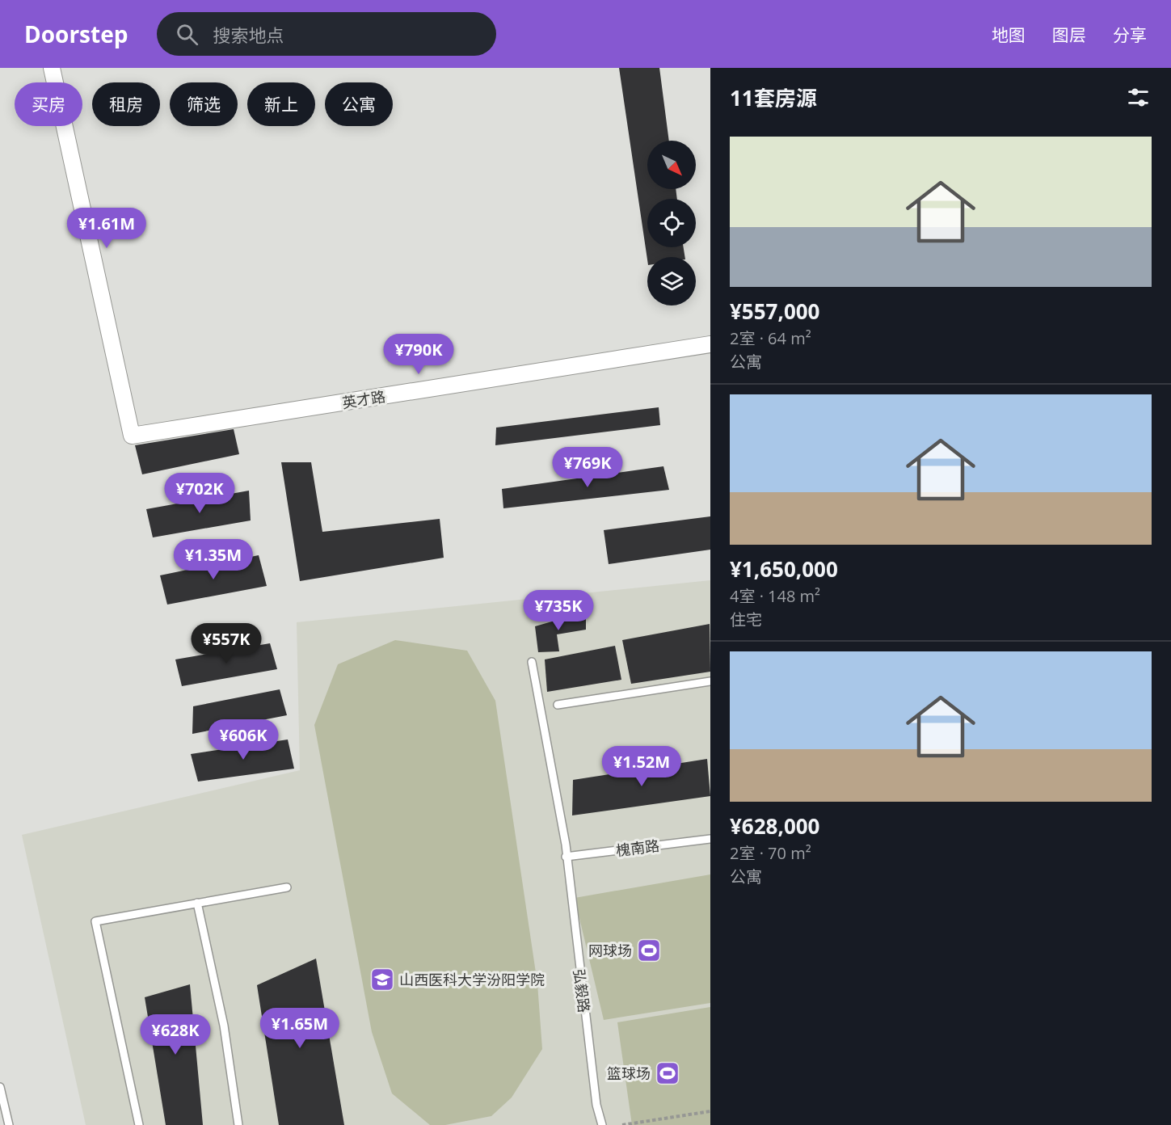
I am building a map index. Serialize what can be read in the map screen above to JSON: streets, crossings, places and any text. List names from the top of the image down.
{
  "streets": {
    "street": ["英才路"],
    "lane": ["槐南路", "弘毅路"]
  },
  "crossings": [
    ["槐南路", "弘毅路"]
  ],
  "places": {
    "sports": ["网球场", "篮球场"],
    "school or university": ["山西医科大学汾阳学院"]
  },
  "north": "bottom right",
  "page": {
    "header": "Doorstep",
    "search": "搜索地点",
    "nav": ["地图", "图层", "分享"],
    "heading": "11套房源",
    "chip": [
      "买房",
      "租房",
      "筛选",
      "新上",
      "公寓"
    ],
    "list": [
      {
        "name": "¥557,000",
        "note": "2室 · 64 m² · 公寓"
      },
      {
        "name": "¥1,650,000",
        "note": "4室 · 148 m² · 住宅"
      },
      {
        "name": "¥628,000",
        "note": "2室 · 70 m² · 公寓"
      }
    ],
    "price": [
      "¥1.61M",
      "¥790K",
      "¥769K",
      "¥702K",
      "¥1.35M",
      "¥735K",
      "¥557K",
      "¥606K",
      "¥1.52M",
      "¥1.65M",
      "¥628K"
    ]
  }
}
